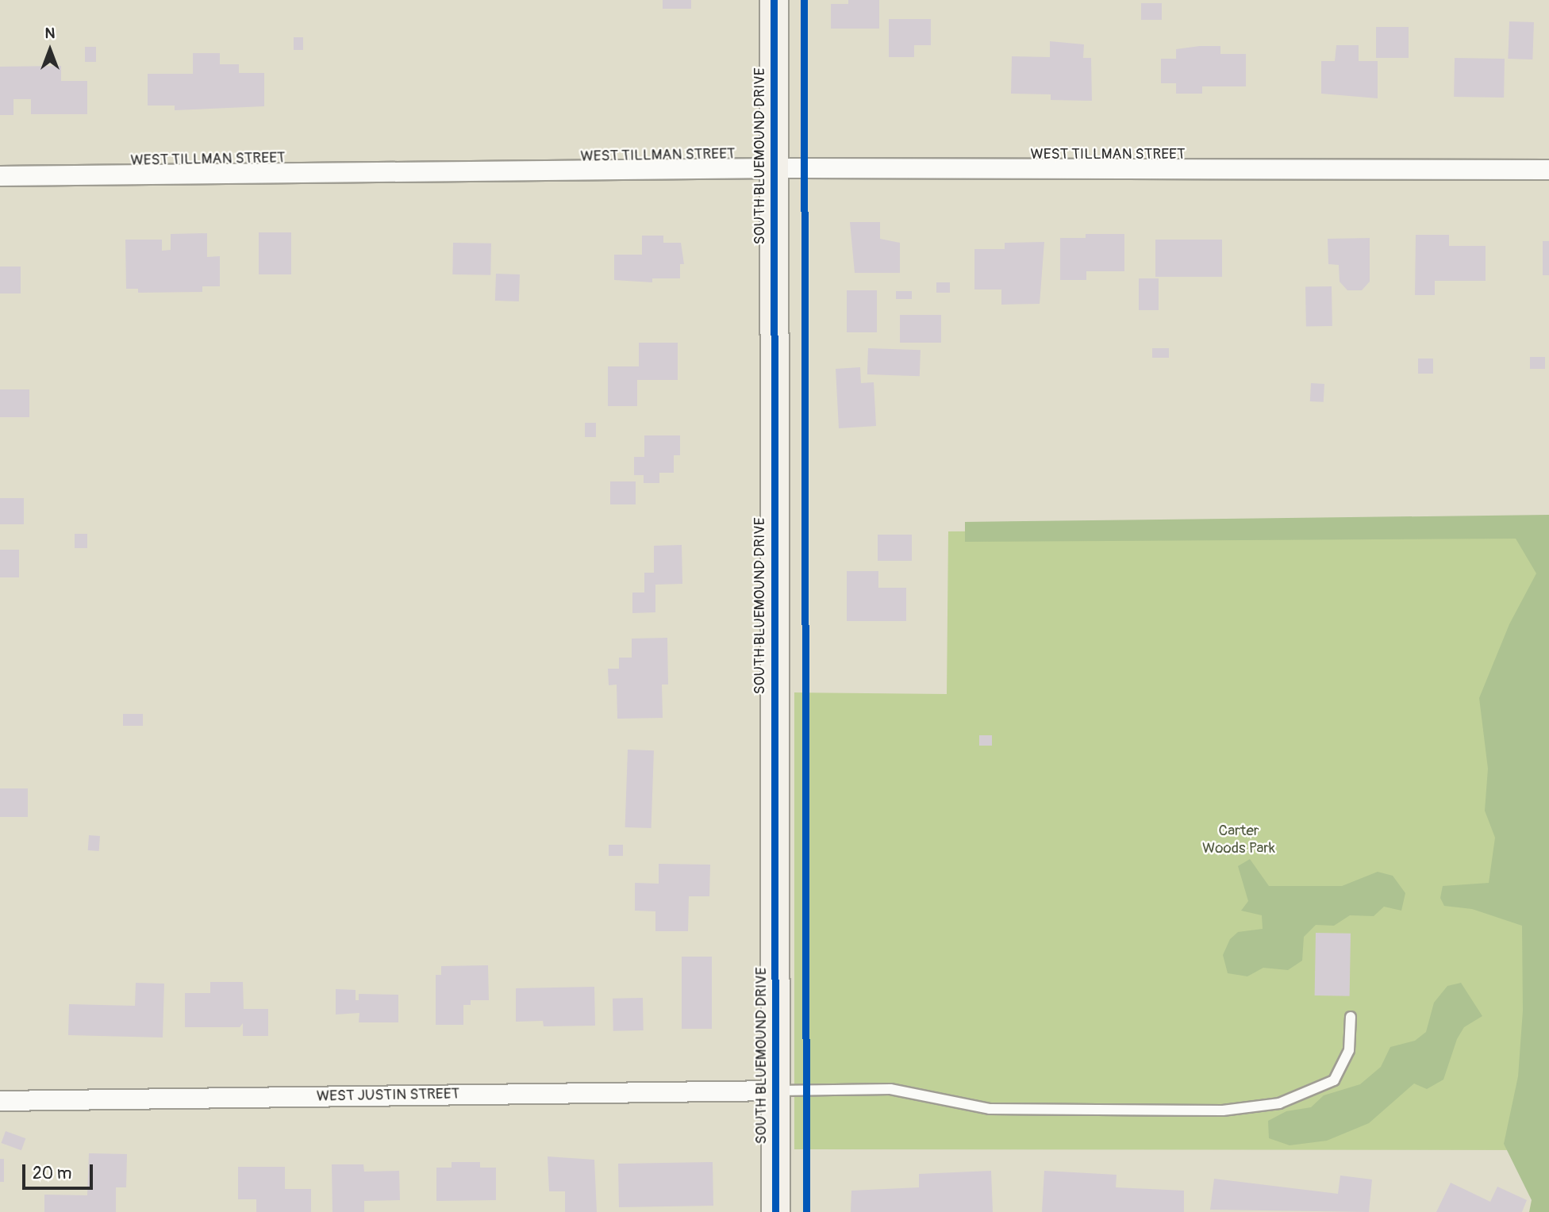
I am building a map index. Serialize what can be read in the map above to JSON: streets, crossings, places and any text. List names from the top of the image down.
{
  "streets": {
    "main road": ["SOUTH BLUEMOUND DRIVE"],
    "street": ["WEST TILLMAN STREET", "WEST JUSTIN STREET"]
  },
  "crossings": [
    ["WEST TILLMAN STREET", "SOUTH BLUEMOUND DRIVE"],
    ["SOUTH BLUEMOUND DRIVE", "WEST JUSTIN STREET"]
  ],
  "parks": ["Carter Woods Park"],
  "scale_bar": "20 m",
  "north": "top"
}
